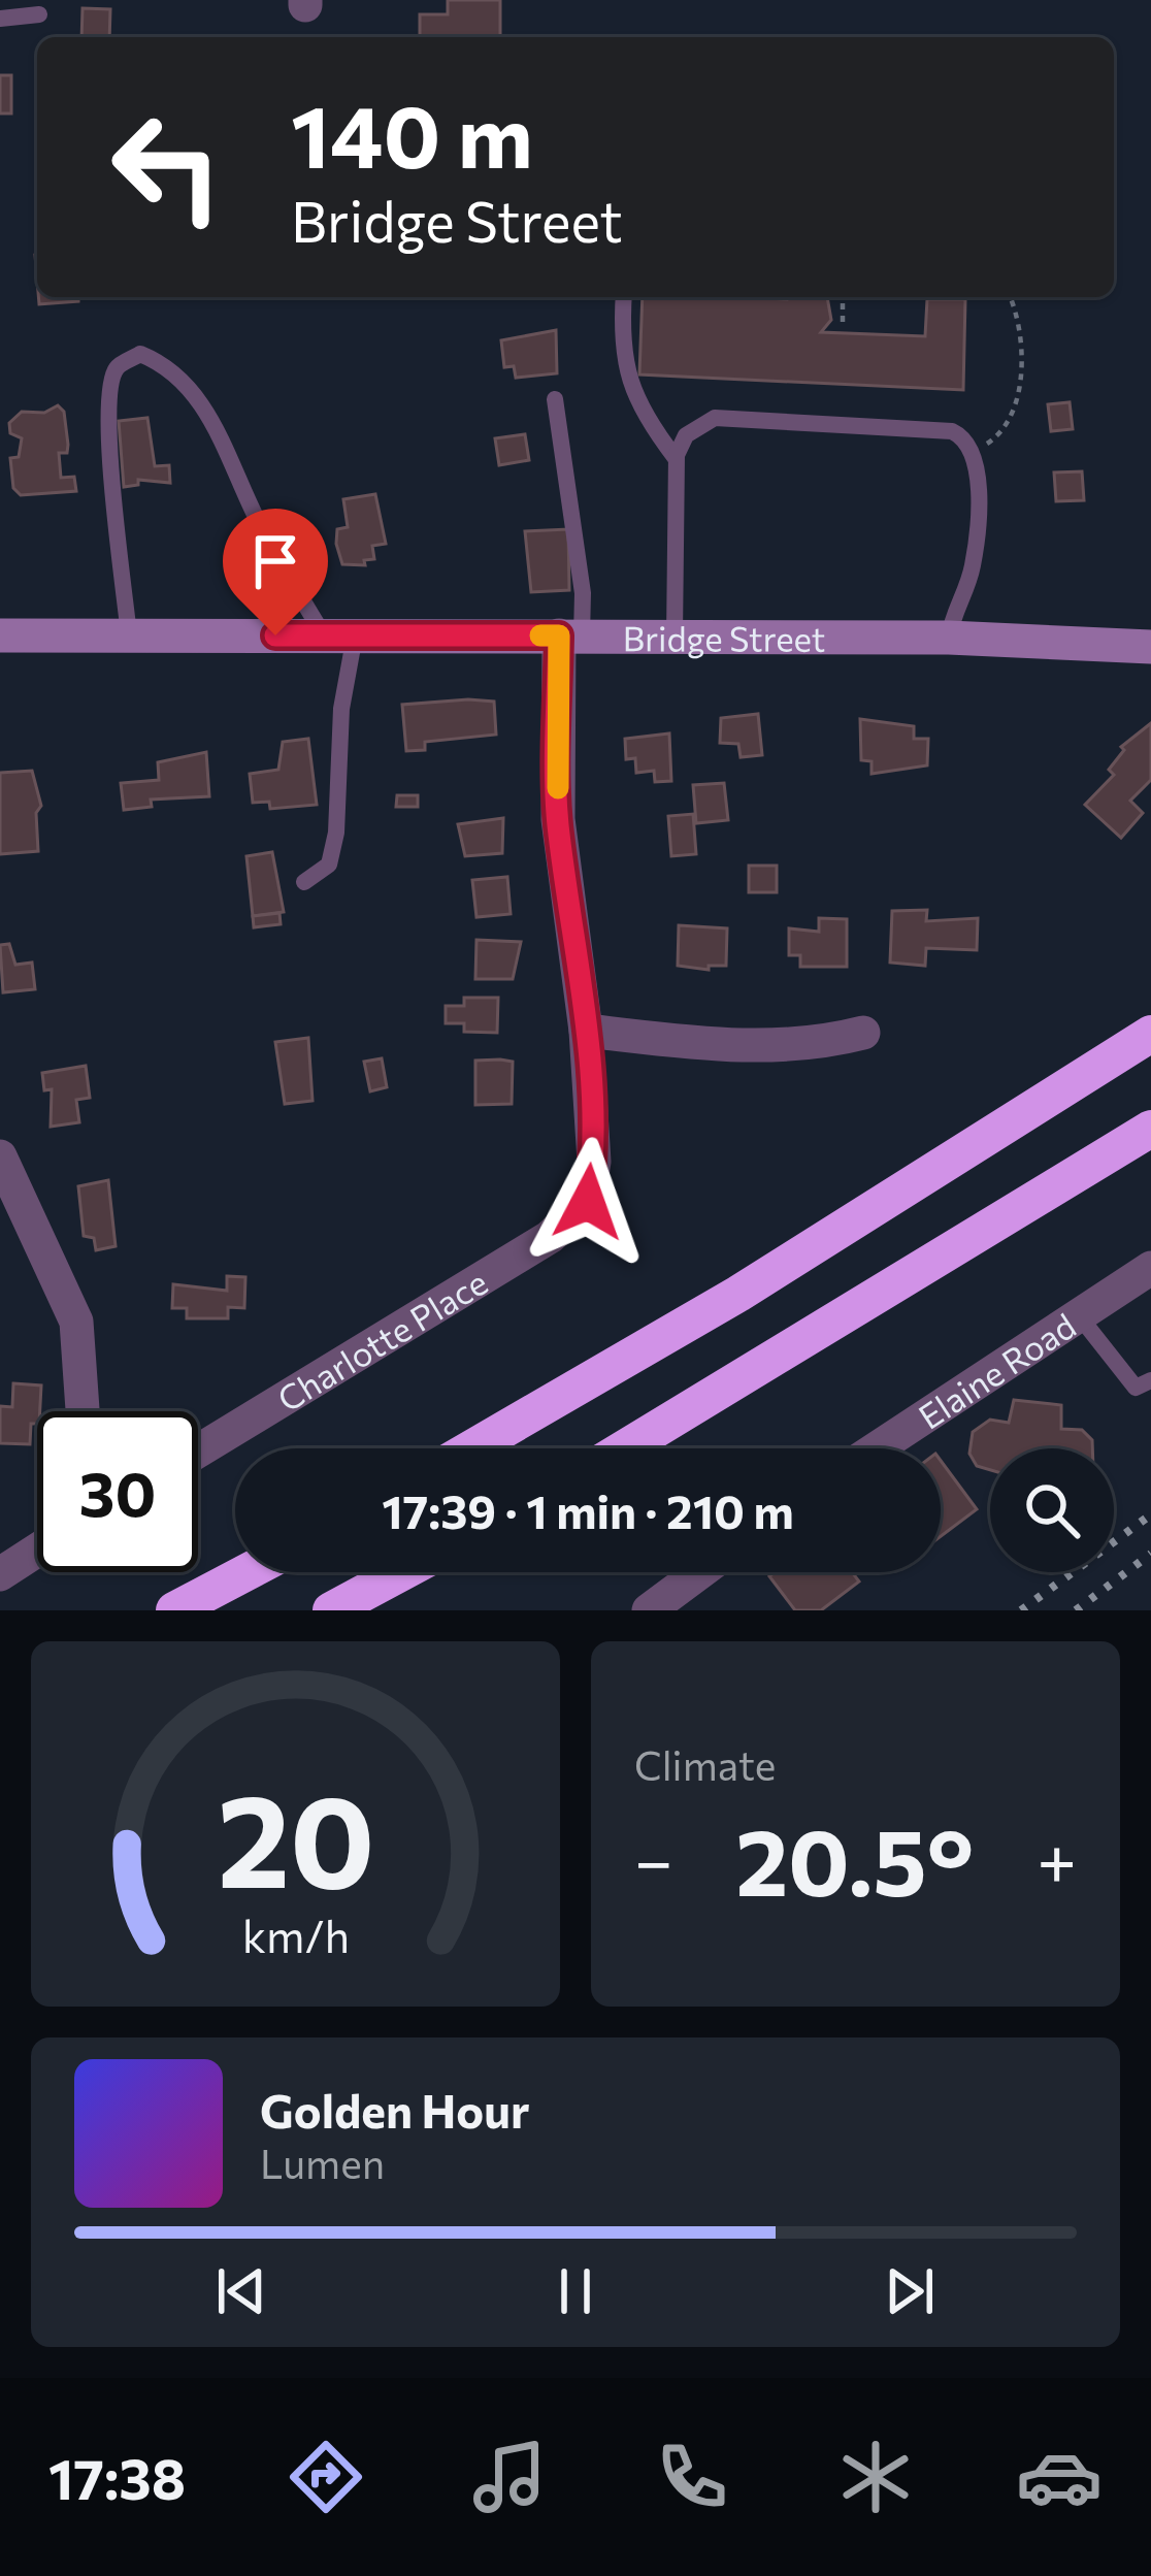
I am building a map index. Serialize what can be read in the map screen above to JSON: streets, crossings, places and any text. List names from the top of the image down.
{
  "streets": {
    "main road": ["Bridge Street"],
    "street": ["Charlotte Place", "Elaine Road"]
  },
  "page": {
    "turn": ["140 m", "Bridge Street"],
    "limit": "30",
    "trip": "17:39 · 1 min · 210 m",
    "tile": "Climate",
    "heat": ["−", "20.5°", "+"],
    "song": ["Golden Hour", "Lumen"],
    "tabs": "17:38",
    "gauge": ["20", "km/h"]
  }
}
